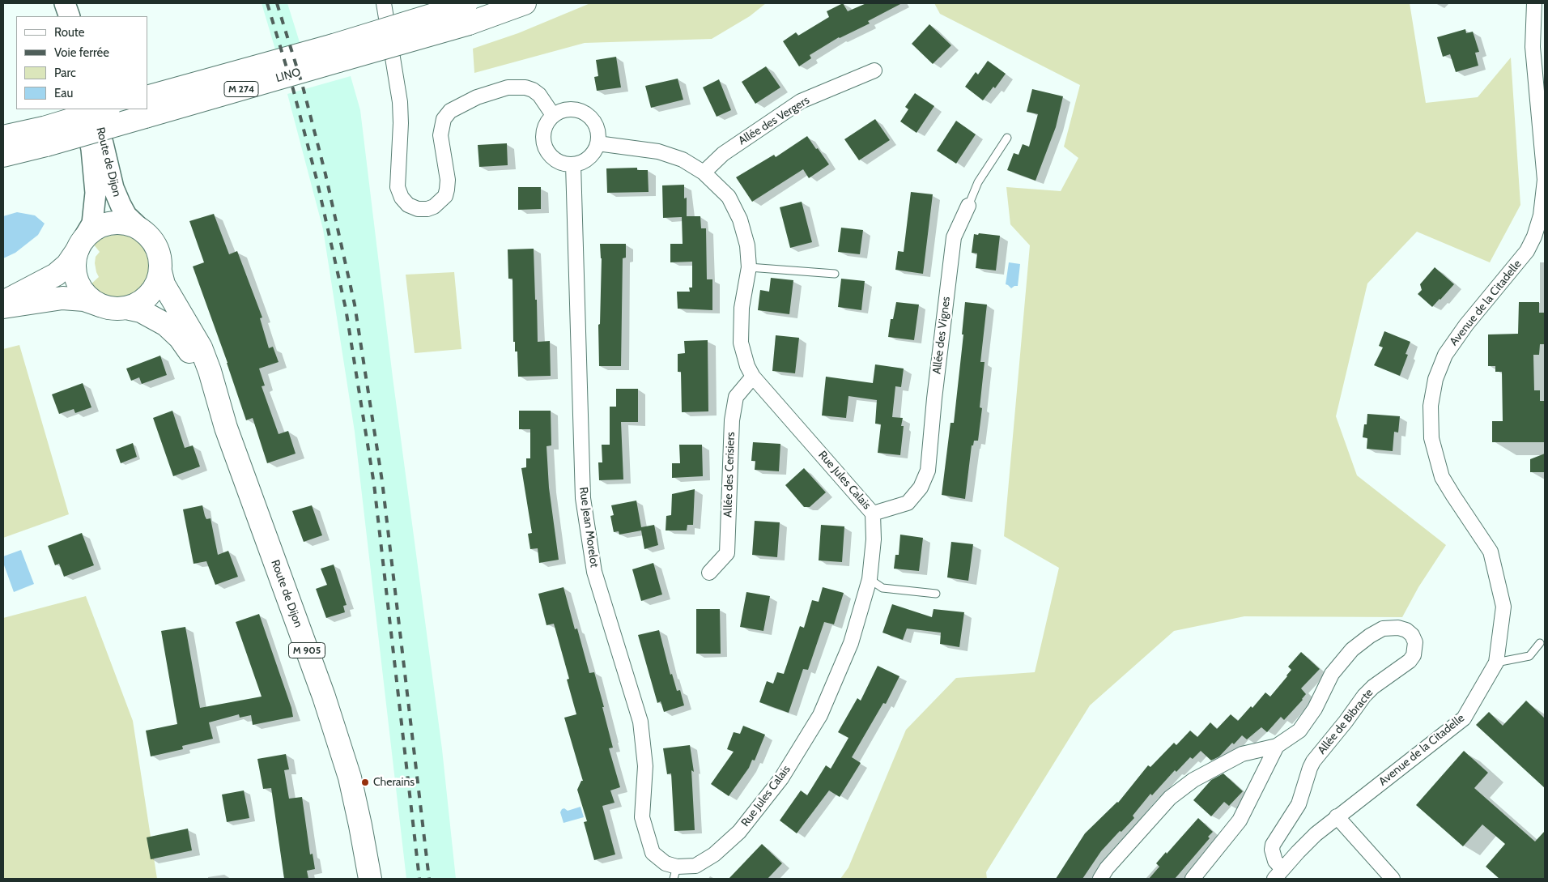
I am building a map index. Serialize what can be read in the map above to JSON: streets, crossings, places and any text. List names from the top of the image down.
{
  "streets": {
    "main road": [
      "LINO",
      "M 274",
      "Route de Dijon",
      "M 905"
    ],
    "street": [
      "Allée des Vergers",
      "Avenue de la Citadelle",
      "Allée des Vignes",
      "Allée des Cerisiers",
      "Rue Jules Calais",
      "Rue Jean Morelot",
      "Allée de Bibracte"
    ]
  },
  "crossings": [
    ["Allée des Vergers", "Rue Jules Calais"],
    ["Avenue de la Citadelle", "Allée de Bibracte"],
    ["Allée des Vignes", "Rue Jules Calais"],
    ["Allée des Cerisiers", "Rue Jules Calais"],
    ["Rue Jules Calais", "Rue Jean Morelot"]
  ],
  "places": ["Cherains"],
  "legend": [
    "Route",
    "Voie ferrée",
    "Parc",
    "Eau"
  ]
}
